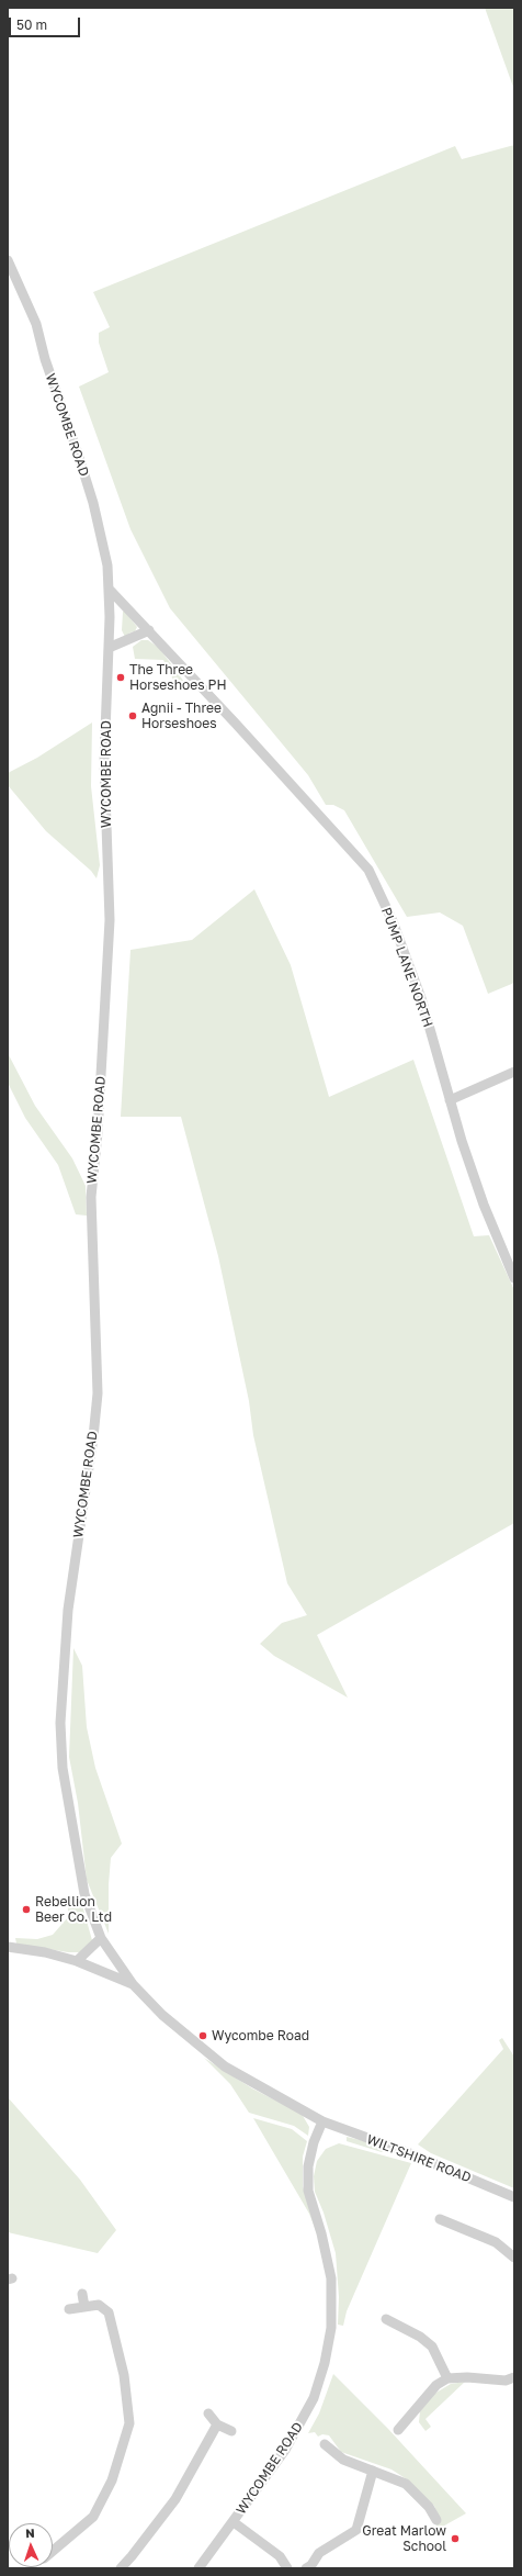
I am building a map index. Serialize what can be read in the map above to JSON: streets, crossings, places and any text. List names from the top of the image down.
{
  "streets": {
    "street": ["WYCOMBE ROAD", "PUMP LANE NORTH", "WILTSHIRE ROAD"]
  },
  "crossings": [
    ["WYCOMBE ROAD", "PUMP LANE NORTH"],
    ["WYCOMBE ROAD", "WILTSHIRE ROAD"]
  ],
  "places": [
    "The Three Horseshoes PH",
    "Agnii - Three Horseshoes",
    "Rebellion Beer Co. Ltd",
    "Wycombe Road",
    "Great Marlow School"
  ],
  "scale_bar": "50 m",
  "north": "top"
}
